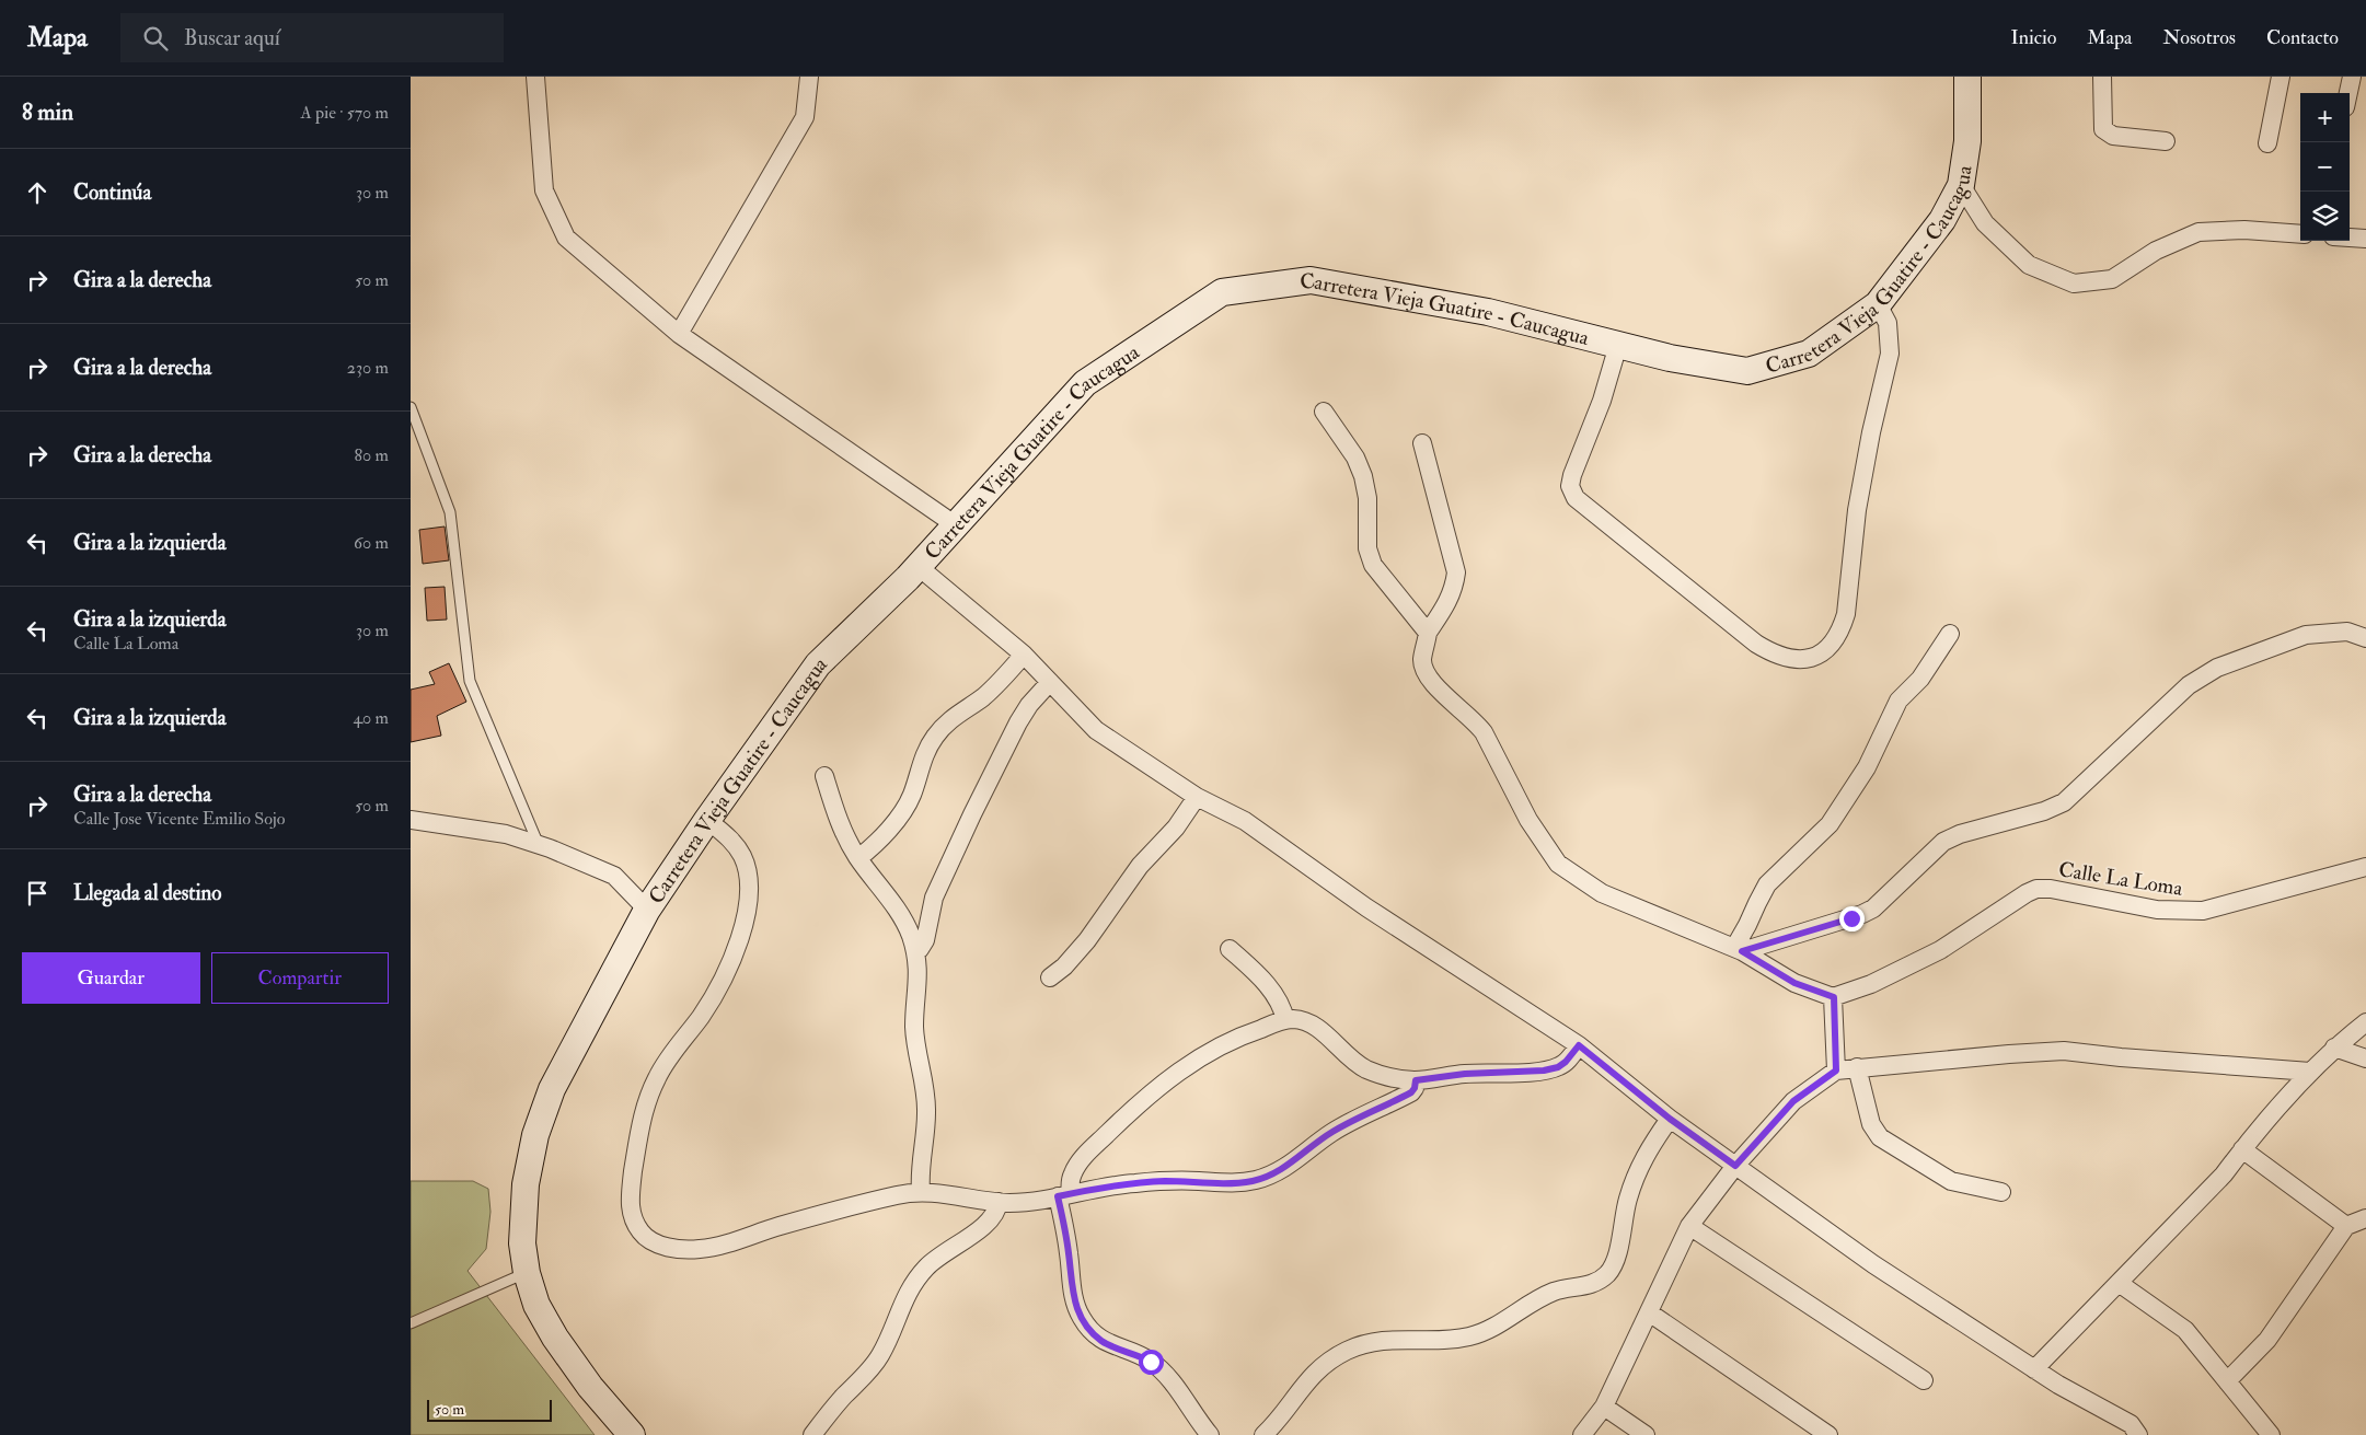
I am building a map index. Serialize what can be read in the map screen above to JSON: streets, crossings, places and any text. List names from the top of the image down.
{
  "streets": {
    "main road": ["Carretera Vieja Guatire - Caucagua"],
    "street": ["Calle La Loma"]
  },
  "scale_bar": "50 m",
  "page": {
    "header": "Mapa",
    "search": "Buscar aquí",
    "nav": [
      "Inicio",
      "Mapa",
      "Nosotros",
      "Contacto"
    ],
    "heading": ["8 min", "A pie · 570 m"],
    "map_buttons": ["+", "−"],
    "list": [
      ["Continúa", "30 m"],
      ["Gira a la derecha", "50 m"],
      ["Gira a la derecha", "230 m"],
      ["Gira a la derecha", "80 m"],
      ["Gira a la izquierda", "60 m"],
      ["Gira a la izquierda", "Calle La Loma", "30 m"],
      ["Gira a la izquierda", "40 m"],
      ["Gira a la derecha", "Calle Jose Vicente Emilio Sojo", "50 m"],
      "Llegada al destino"
    ],
    "buttons": ["Guardar", "Compartir"],
    "scale": "50 m"
  }
}
